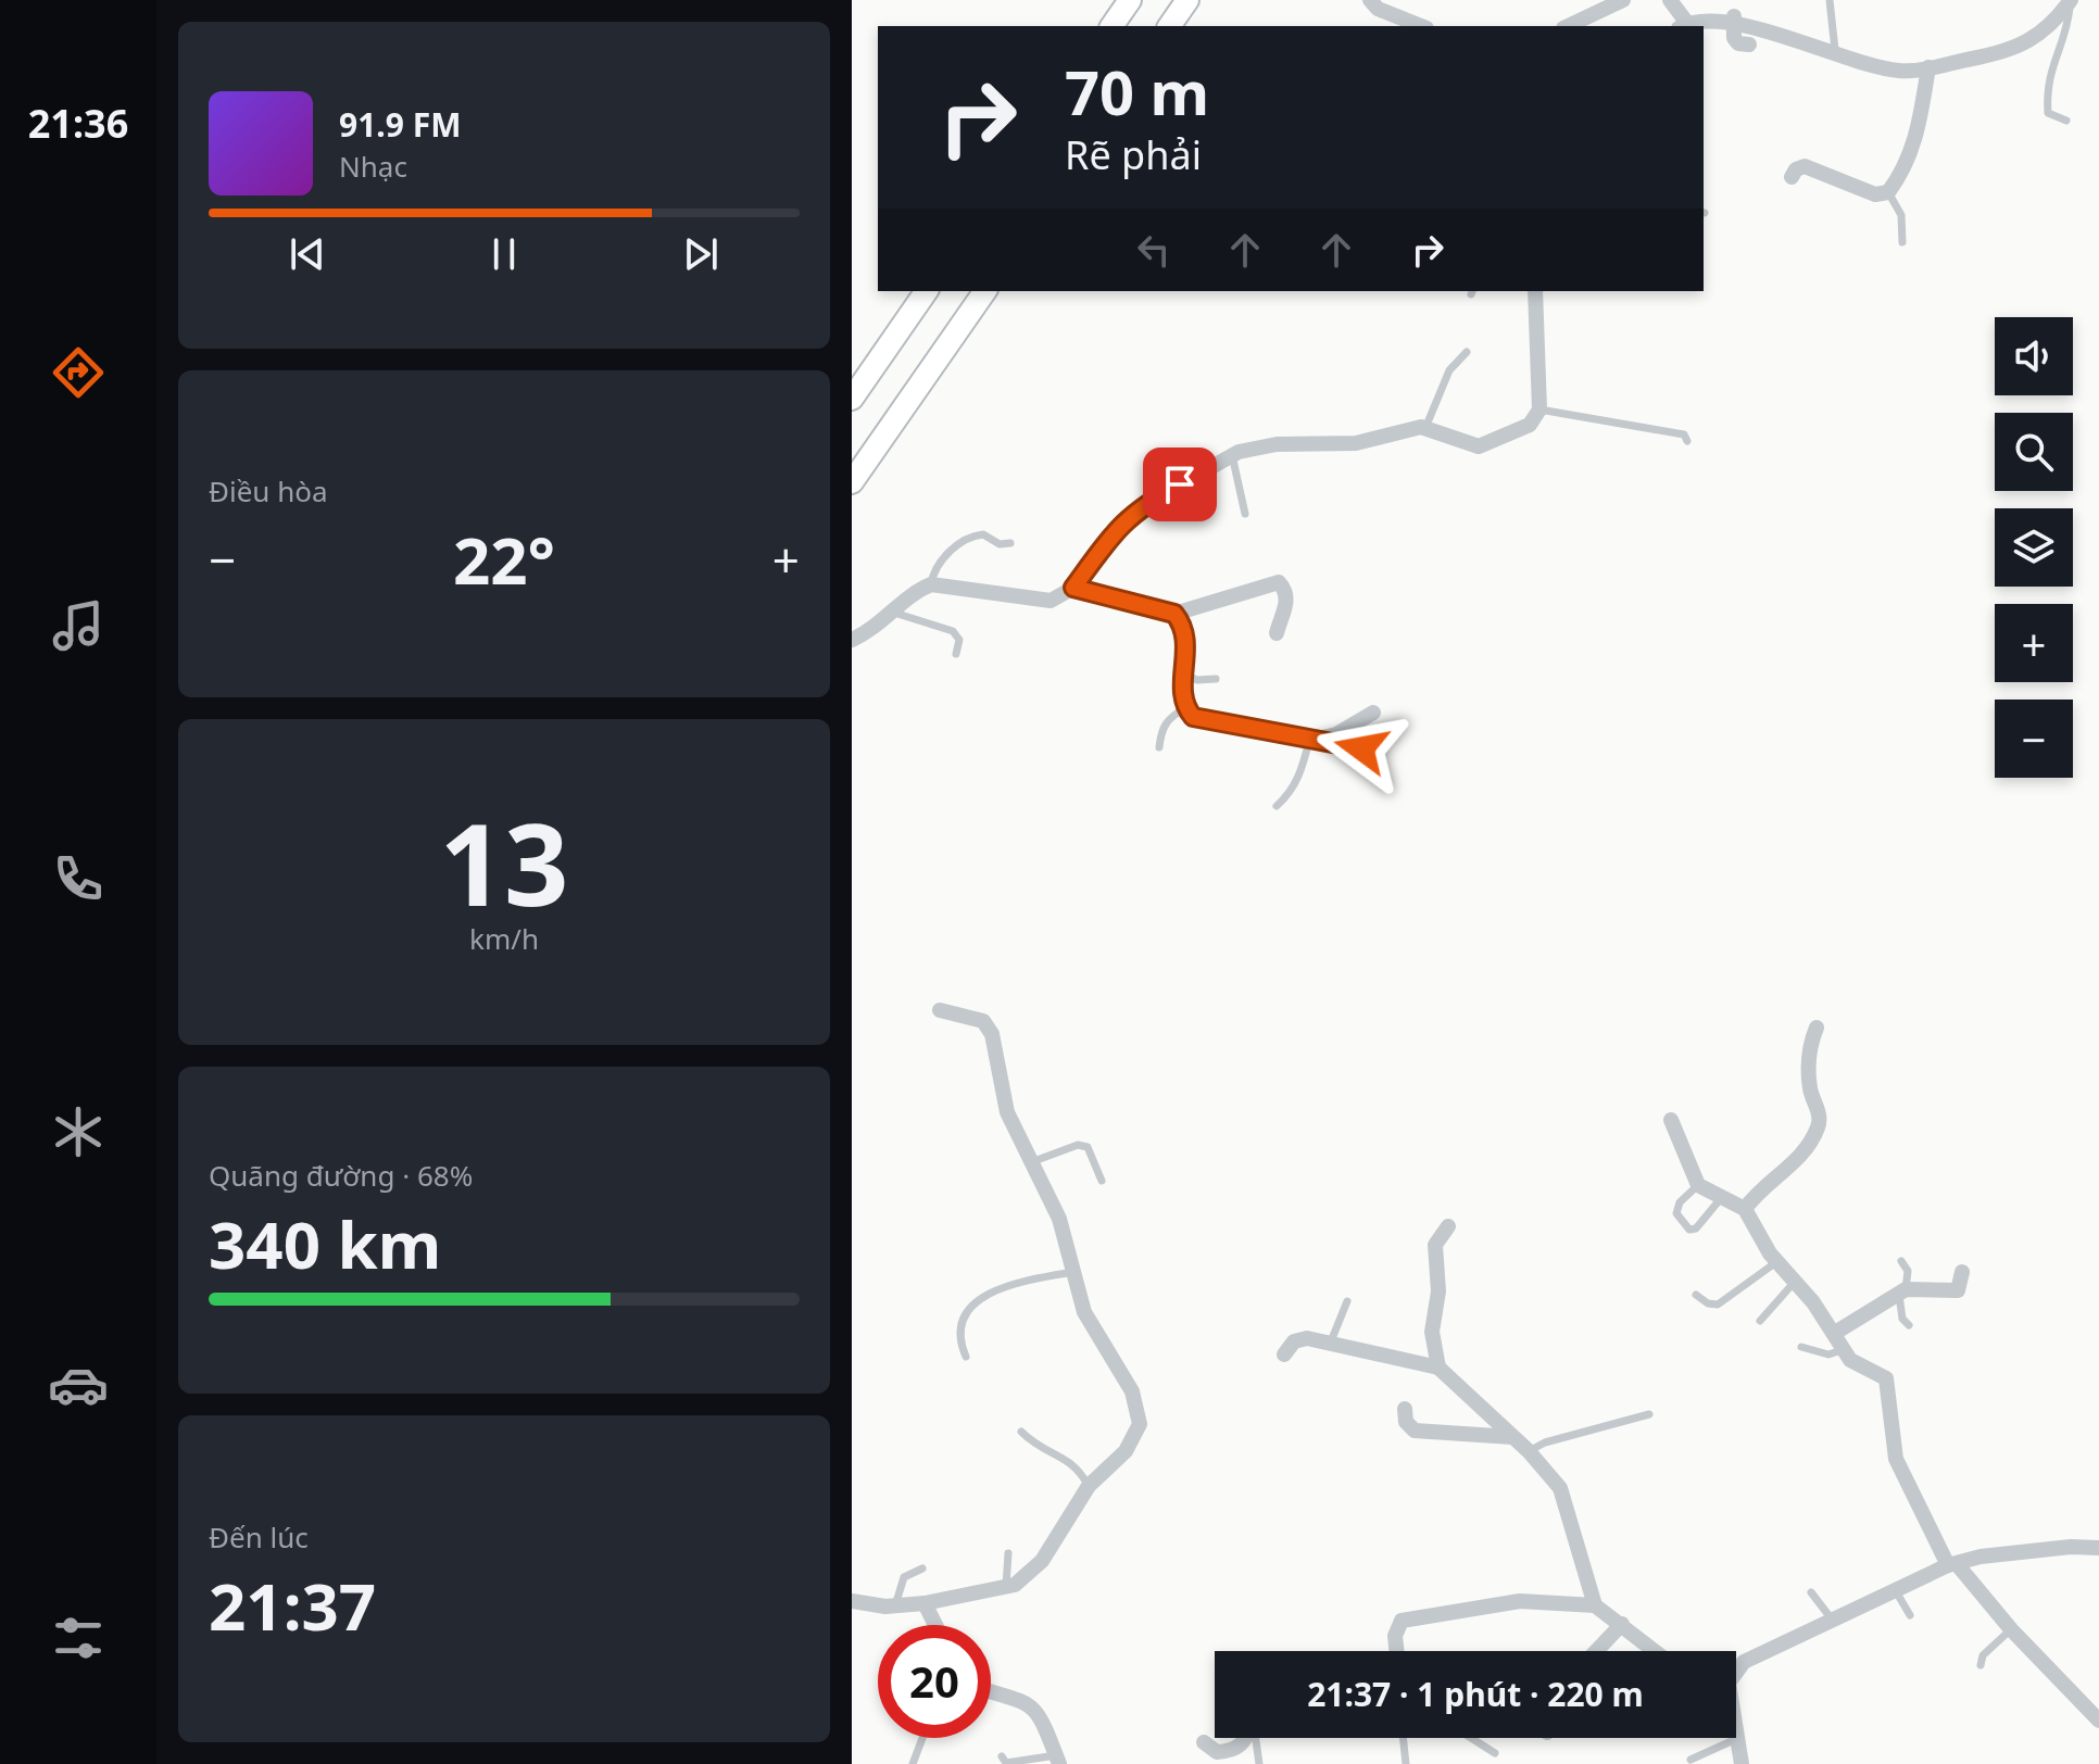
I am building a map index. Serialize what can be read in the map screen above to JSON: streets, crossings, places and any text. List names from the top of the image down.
{
  "page": {
    "tabs": "21:36",
    "turn": ["70 m", "Rẽ phải"],
    "song": ["91.9 FM", "Nhạc"],
    "map_buttons": ["+", "−"],
    "tile": [
      "Điều hòa",
      ["13", "km/h"],
      ["Quãng đường · 68%", "340 km"],
      ["Đến lúc", "21:37"]
    ],
    "heat": ["−", "22°", "+"],
    "limit": "20",
    "trip": "21:37 · 1 phút · 220 m"
  }
}
